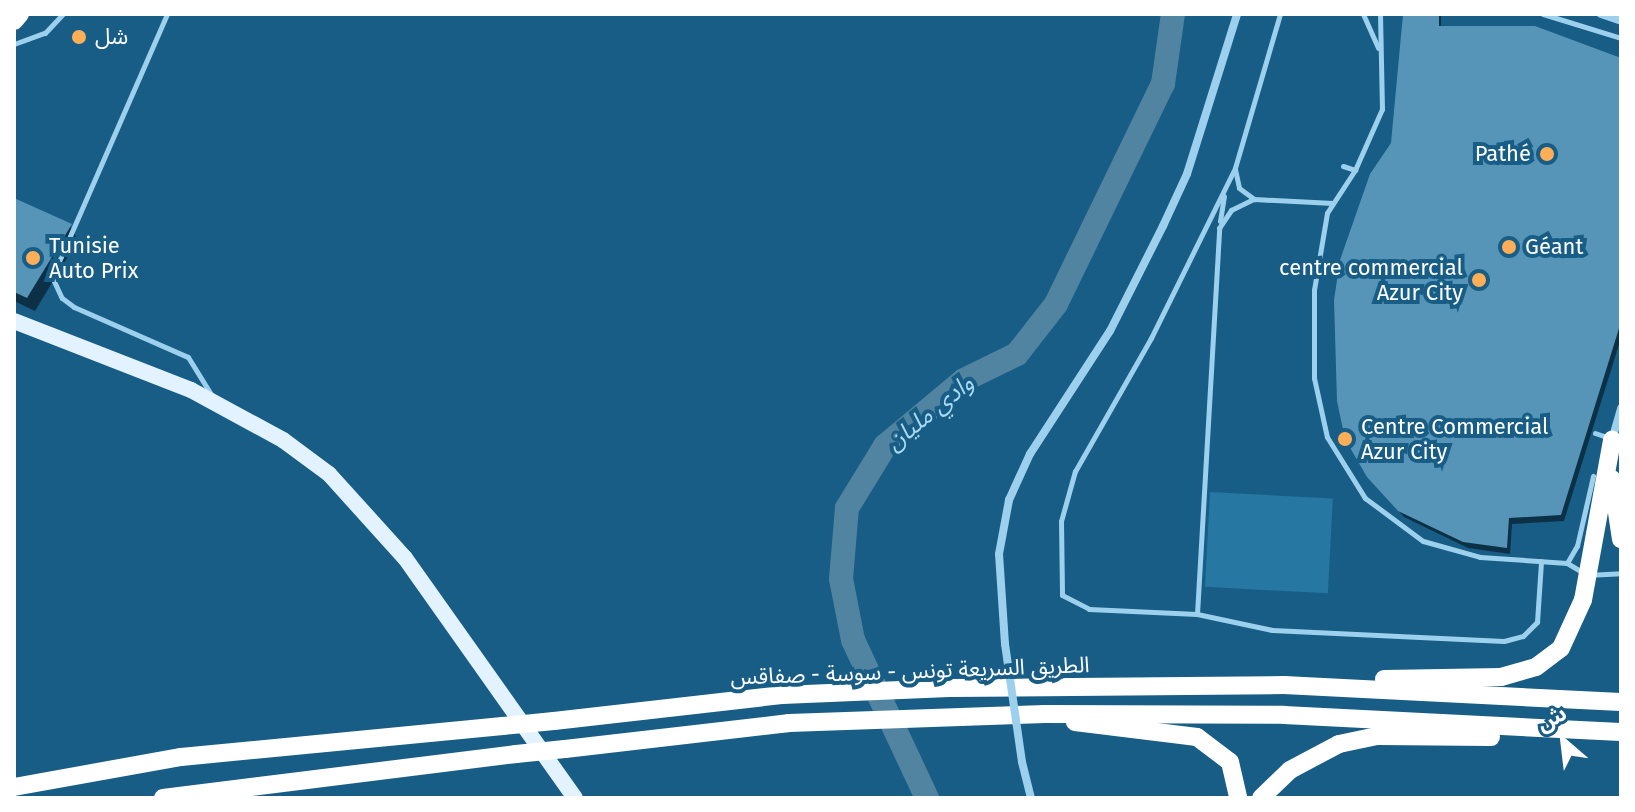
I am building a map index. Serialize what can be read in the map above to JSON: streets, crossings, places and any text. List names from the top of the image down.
{
  "streets": {
    "highway": ["الطريق السريعة تونس - سوسة - صفاقس"]
  },
  "water": ["وادي مليان"],
  "places": [
    "شل",
    "Pathé",
    "Géant",
    "Tunisie Auto Prix",
    "centre commercial Azur City",
    "Centre Commercial Azur City"
  ],
  "north": "top left"
}
